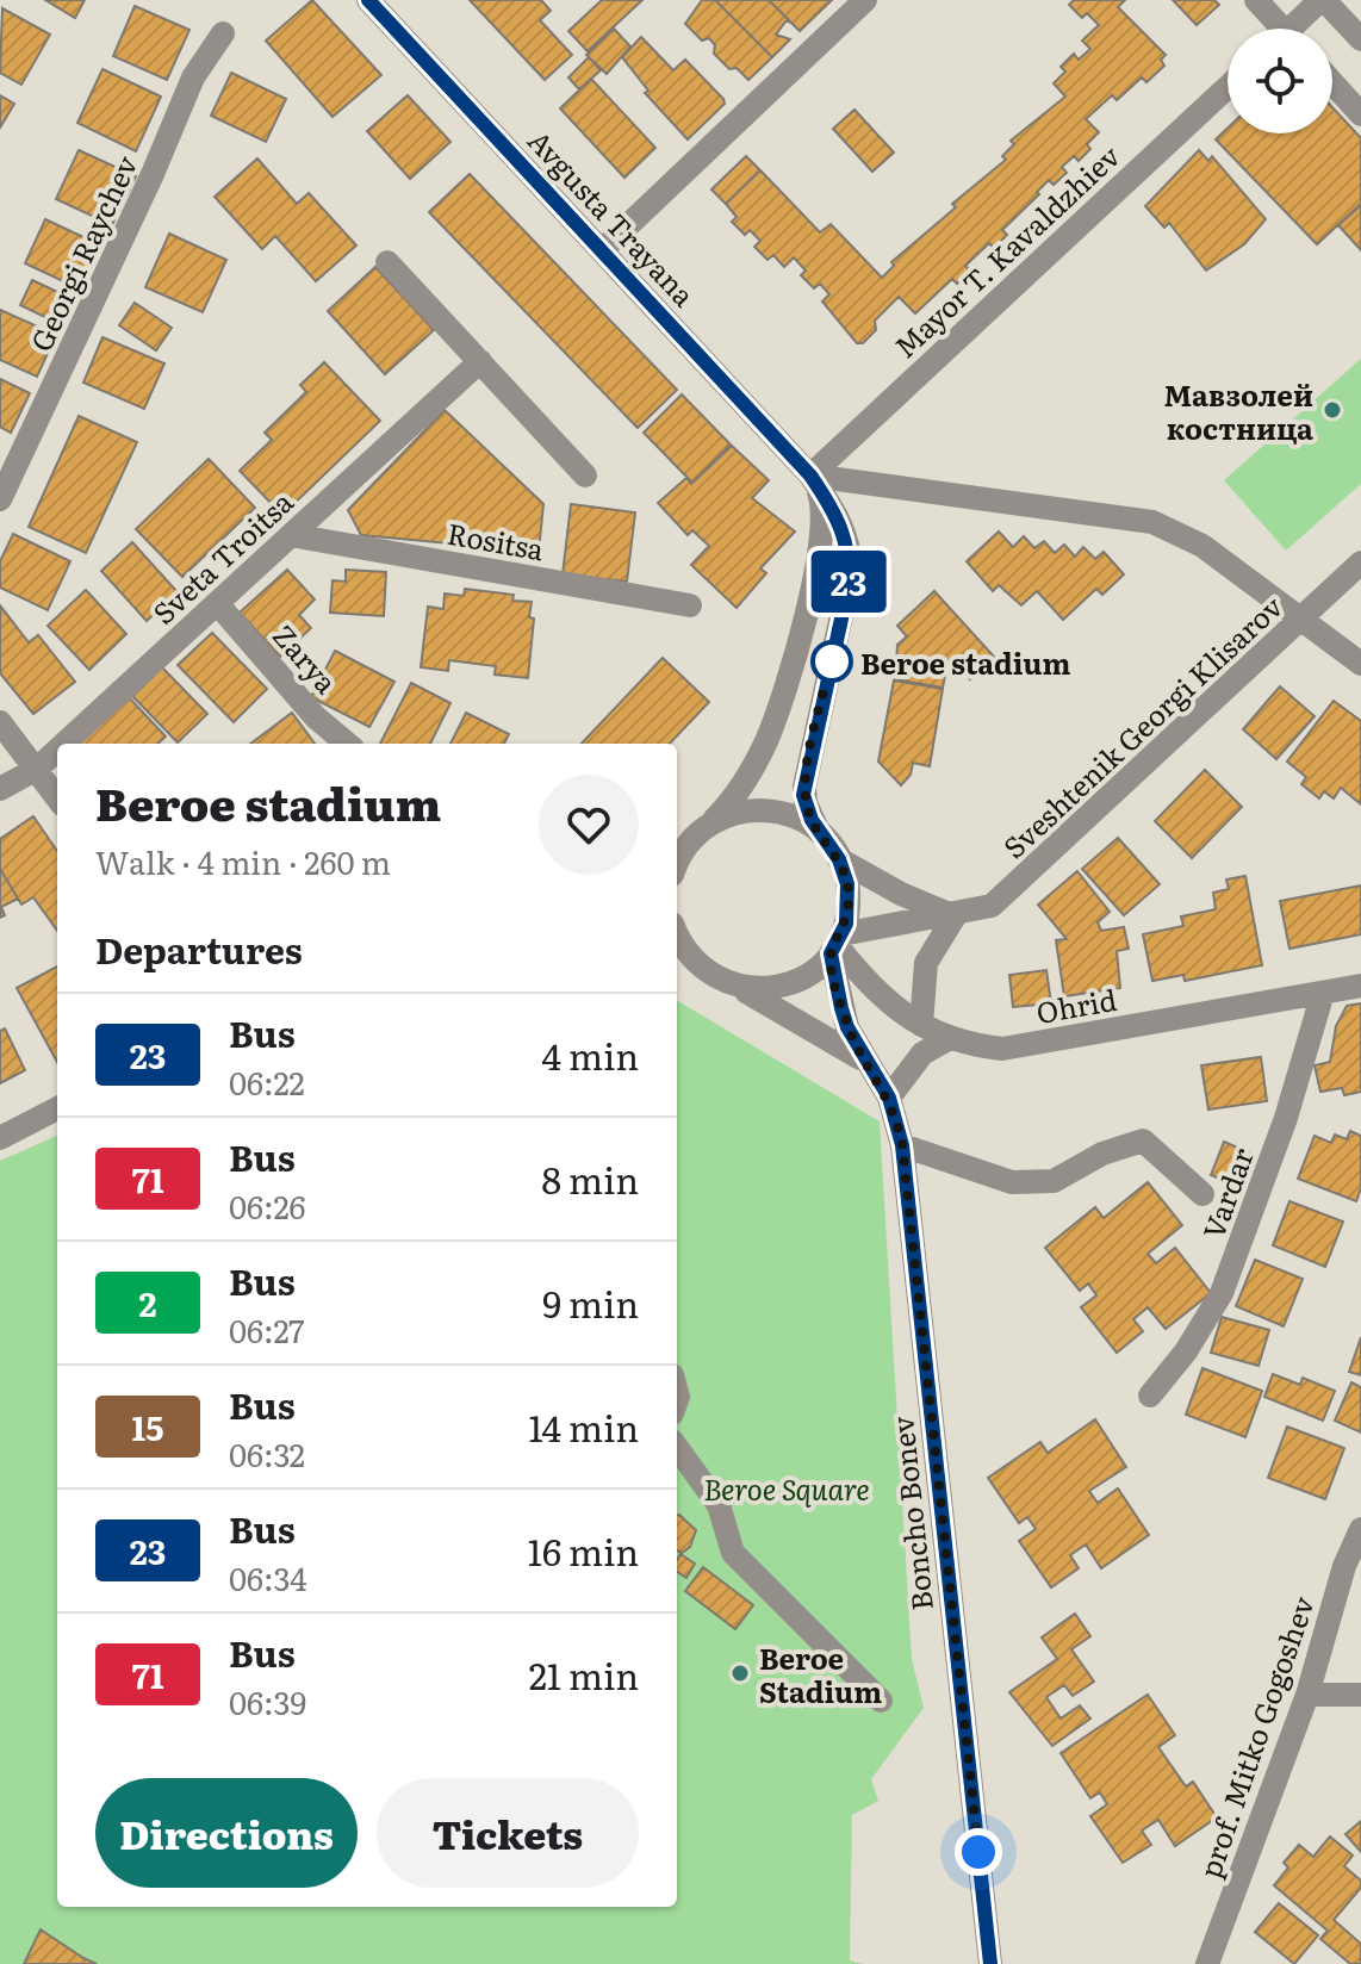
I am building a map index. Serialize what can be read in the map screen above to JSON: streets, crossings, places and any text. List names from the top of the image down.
{
  "streets": {
    "street": [
      "Avgusta Trayana",
      "Mayor T. Kavaldzhiev",
      "Georgi Raychev",
      "Rositsa",
      "Sveta Troitsa",
      "Zarya",
      "Sveshtenik Georgi Klisarov",
      "Ohrid",
      "Vardar",
      "Boncho Bonev",
      "prof. Mitko Gogoshev"
    ]
  },
  "crossings": [
    ["Avgusta Trayana", "Mayor T. Kavaldzhiev"],
    ["Rositsa", "Sveta Troitsa"],
    ["Sveta Troitsa", "Zarya"],
    ["Sveshtenik Georgi Klisarov", "Ohrid"],
    ["Sveshtenik Georgi Klisarov", "Boncho Bonev"],
    ["Ohrid", "Vardar"],
    ["Ohrid", "Boncho Bonev"]
  ],
  "parks": ["Beroe Square"],
  "places": ["Мавзолей костница", "Beroe stadium", "Beroe Stadium"],
  "lines": ["bus line 23"],
  "page": {
    "on_map": "23",
    "heading": [
      ["Beroe stadium", "Walk · 4 min · 260 m"],
      "Departures"
    ],
    "list": [
      {
        "mark": "23",
        "name": "Bus",
        "note": "06:22",
        "value": "4 min"
      },
      {
        "mark": "71",
        "name": "Bus",
        "note": "06:26",
        "value": "8 min"
      },
      {
        "mark": "2",
        "name": "Bus",
        "note": "06:27",
        "value": "9 min"
      },
      {
        "mark": "15",
        "name": "Bus",
        "note": "06:32",
        "value": "14 min"
      },
      {
        "mark": "23",
        "name": "Bus",
        "note": "06:34",
        "value": "16 min"
      },
      {
        "mark": "71",
        "name": "Bus",
        "note": "06:39",
        "value": "21 min"
      }
    ],
    "buttons": ["Directions", "Tickets"]
  }
}
